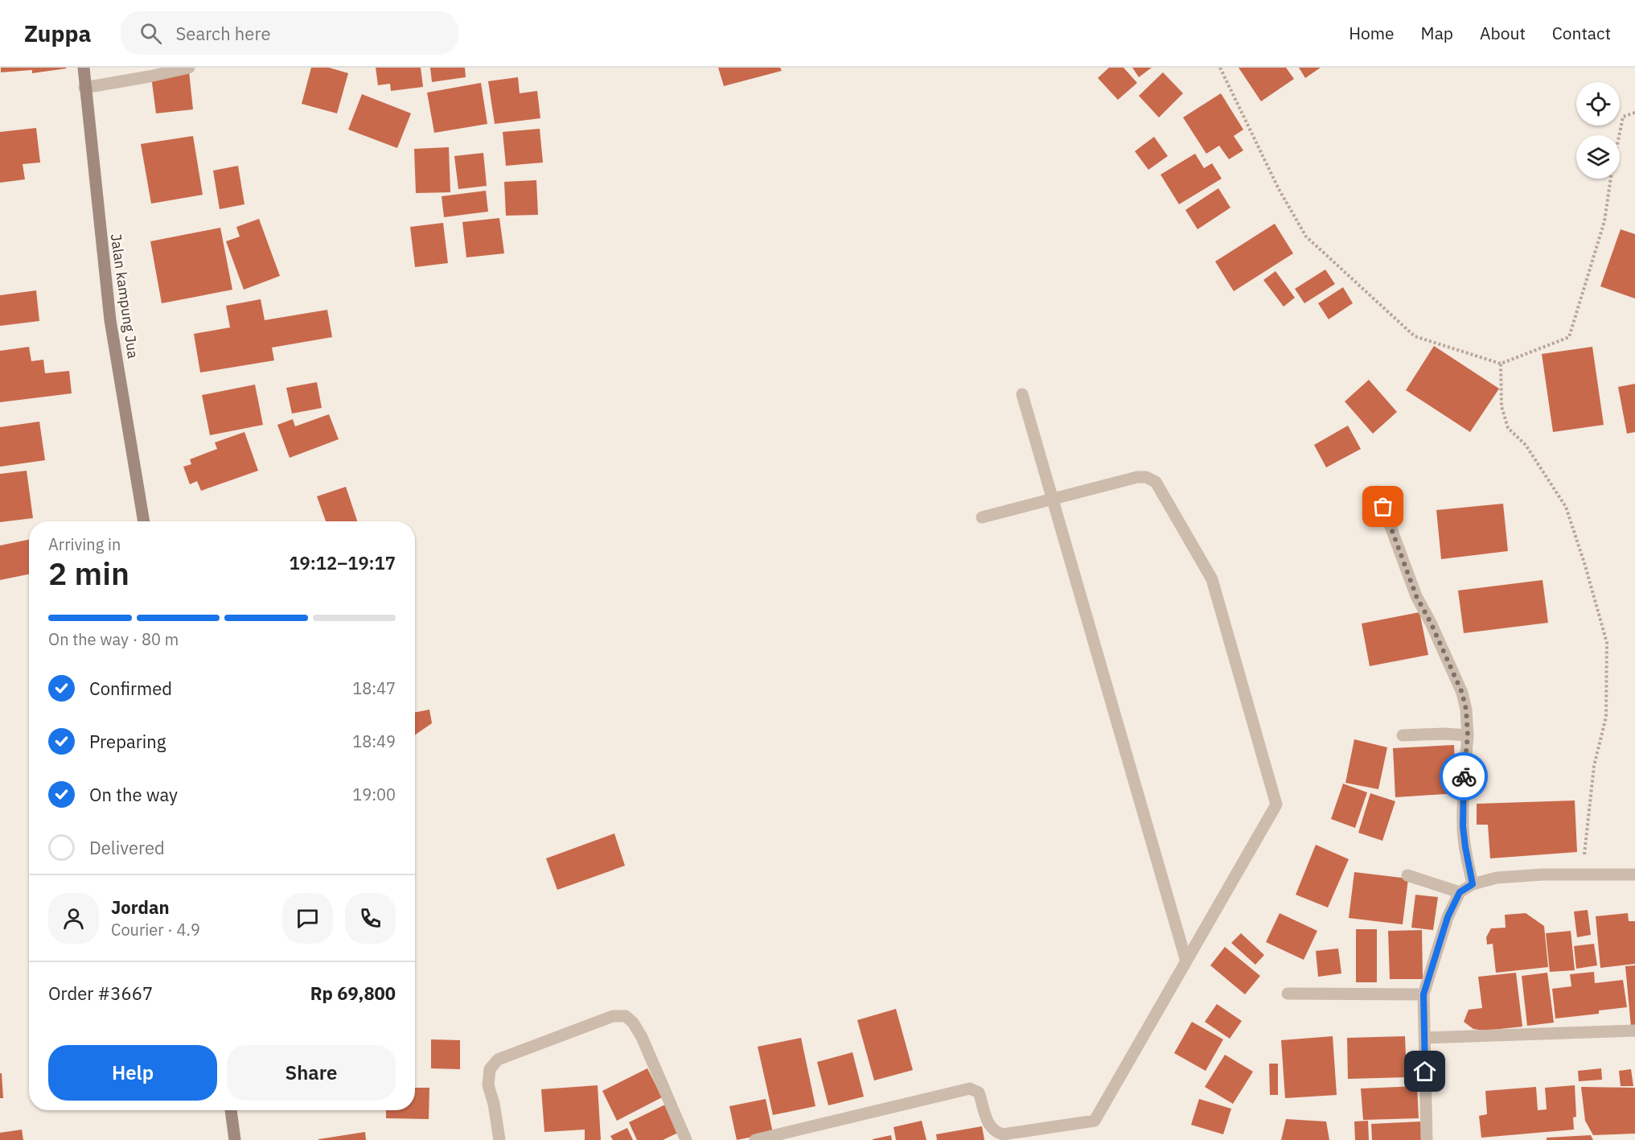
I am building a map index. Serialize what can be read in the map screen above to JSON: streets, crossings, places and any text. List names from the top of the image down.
{
  "streets": {
    "street": ["Jalan kampung Jua"]
  },
  "page": {
    "header": "Zuppa",
    "search": "Search here",
    "nav": [
      "Home",
      "Map",
      "About",
      "Contact"
    ],
    "heading": ["2 min", "Arriving in", "19:12–19:17"],
    "panel": [
      "Jordan",
      "Courier · 4.9",
      "Order #3667",
      "Rp 69,800"
    ],
    "bar": "On the way · 80 m",
    "list": [
      ["Confirmed", "18:47"],
      ["Preparing", "18:49"],
      ["On the way", "19:00"],
      "Delivered"
    ],
    "buttons": ["Help", "Share"]
  }
}
